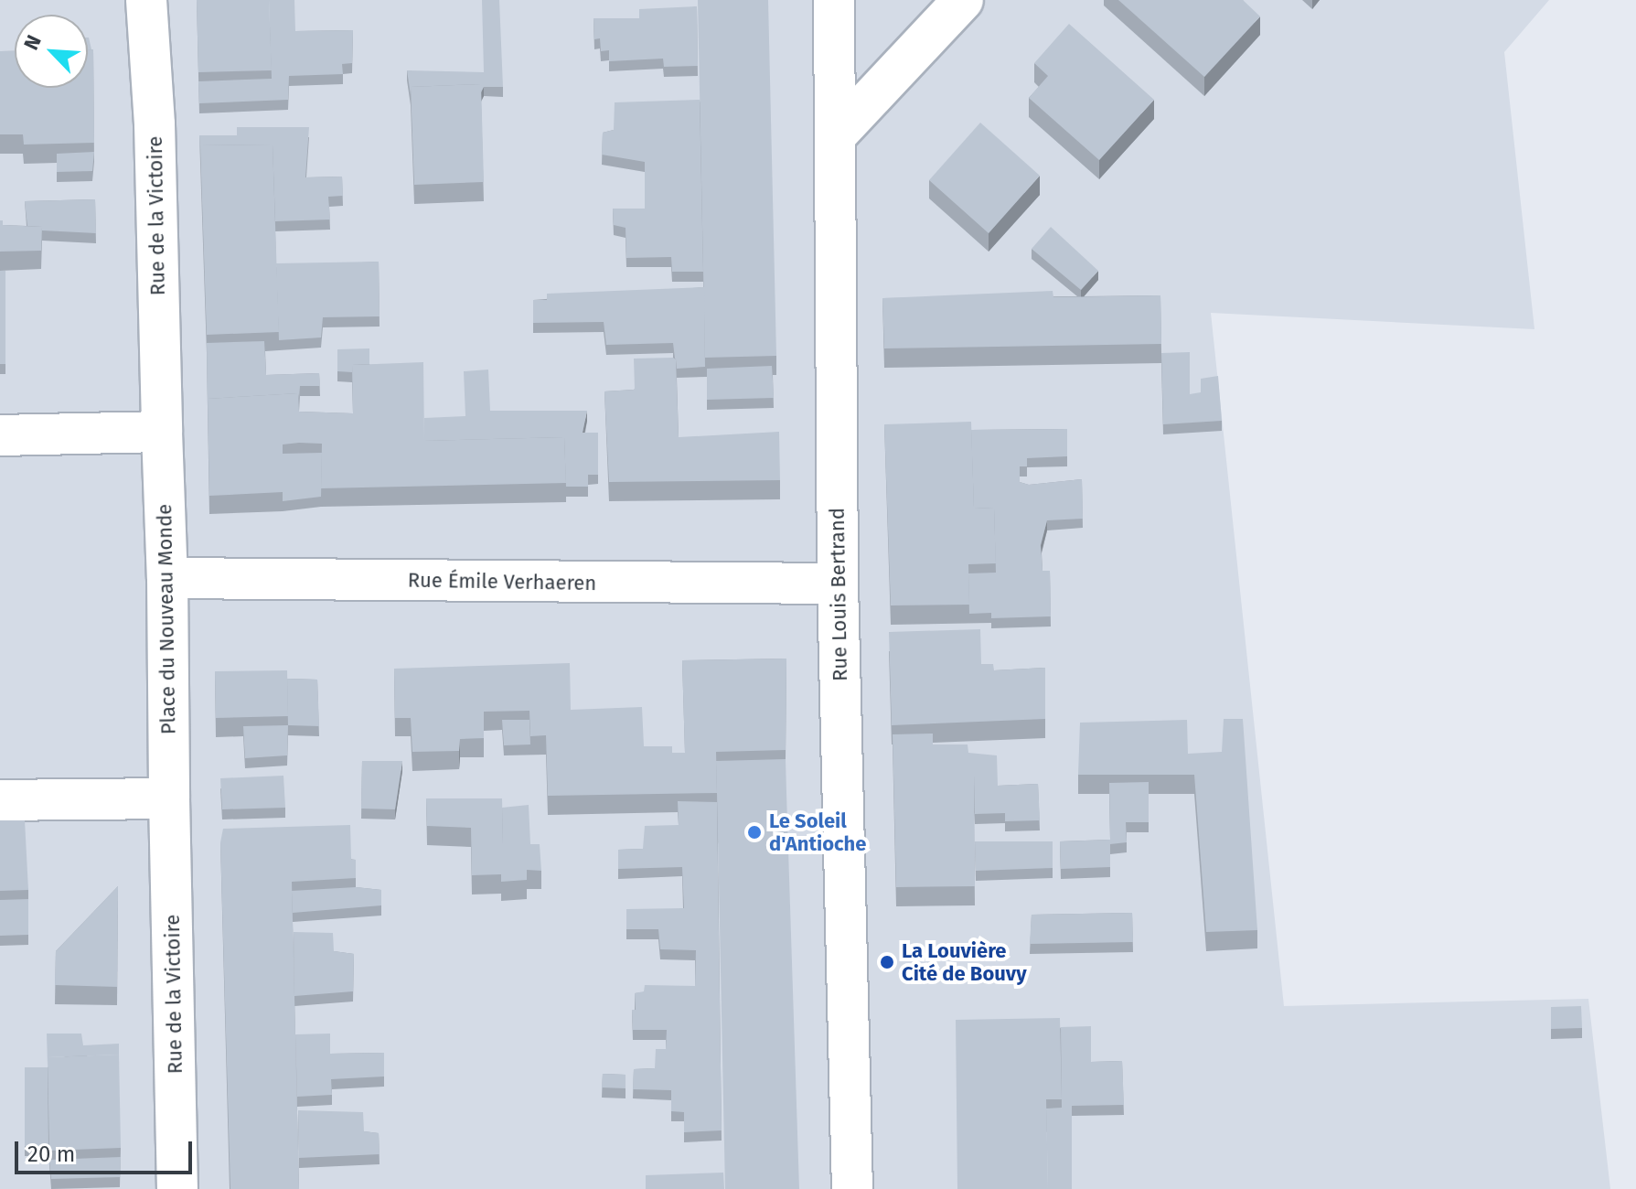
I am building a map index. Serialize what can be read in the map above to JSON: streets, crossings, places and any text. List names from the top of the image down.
{
  "streets": {
    "street": [
      "Rue de la Victoire",
      "Rue Émile Verhaeren",
      "Rue Louis Bertrand",
      "Place du Nouveau Monde"
    ]
  },
  "crossings": [
    ["Rue de la Victoire", "Place du Nouveau Monde"],
    ["Rue Émile Verhaeren", "Rue Louis Bertrand"],
    ["Rue Émile Verhaeren", "Place du Nouveau Monde"]
  ],
  "places": ["Le Soleil d'Antioche", "La Louvière Cité de Bouvy"],
  "scale_bar": "20 m",
  "north": "top left"
}
